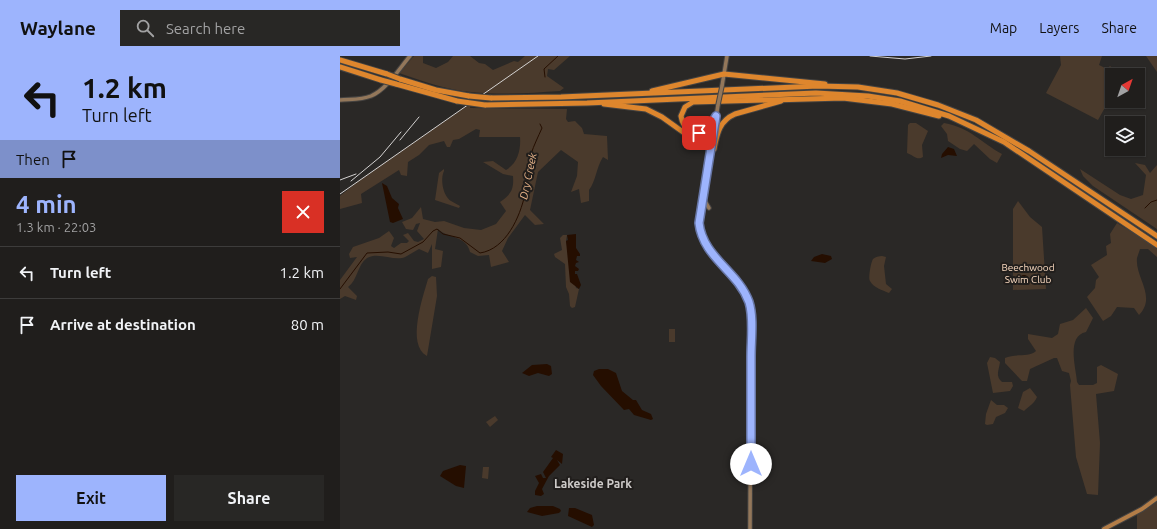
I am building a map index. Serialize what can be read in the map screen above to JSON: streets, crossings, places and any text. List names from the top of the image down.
{
  "districts": ["Lakeside Park"],
  "water": ["Dry Creek"],
  "parks": ["Beechwood Swim Club"],
  "north": "top right",
  "page": {
    "header": "Waylane",
    "search": "Search here",
    "nav": ["Map", "Layers", "Share"],
    "turn": ["1.2 km", "Turn left"],
    "then": "Then",
    "heading": ["4 min", "1.3 km · 22:03"],
    "list": [
      {
        "name": "Turn left",
        "value": "1.2 km"
      },
      {
        "name": "Arrive at destination",
        "value": "80 m"
      }
    ],
    "buttons": ["Exit", "Share"]
  }
}
